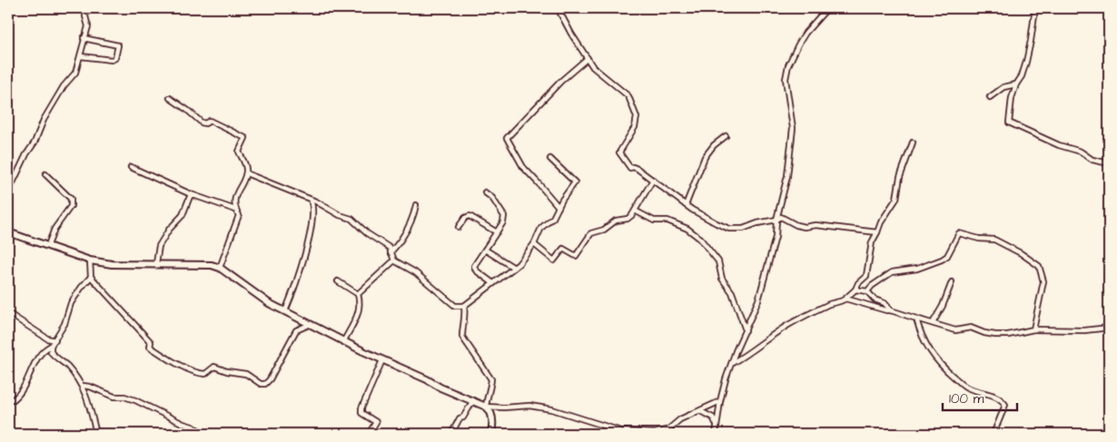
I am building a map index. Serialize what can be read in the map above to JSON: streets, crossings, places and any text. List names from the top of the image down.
{
  "scale_bar": "100 m"
}
